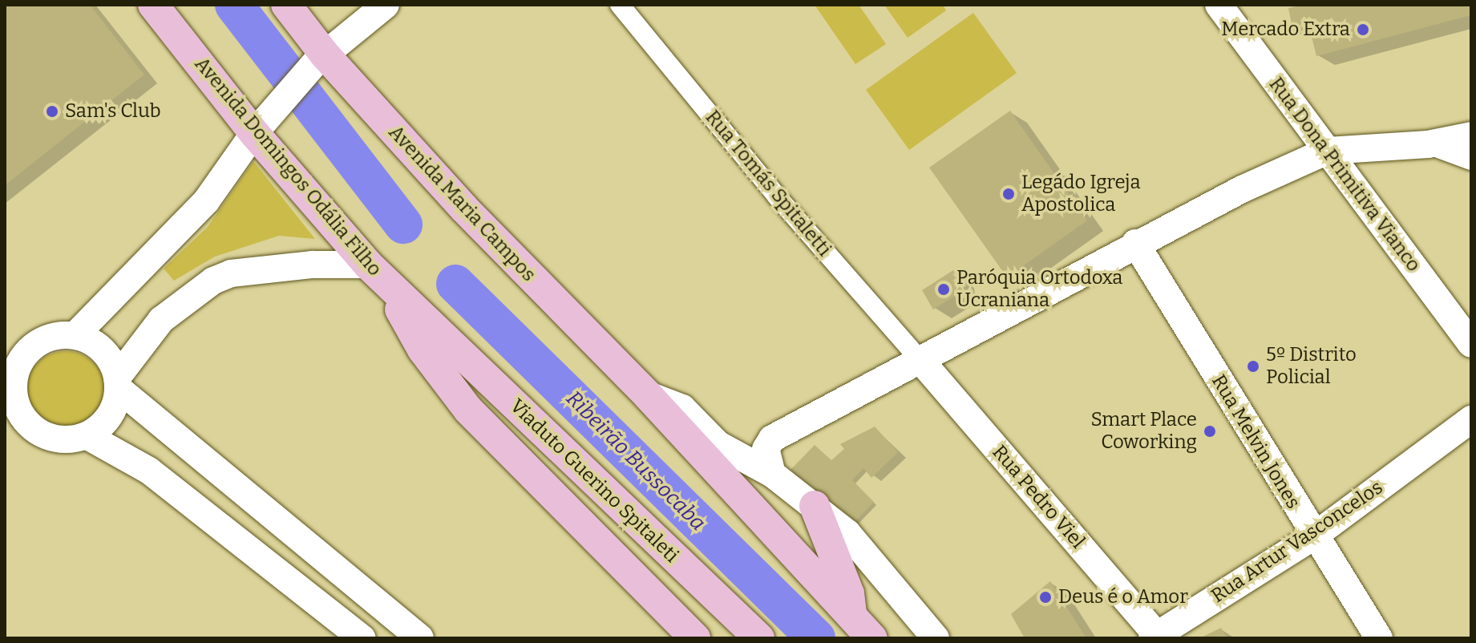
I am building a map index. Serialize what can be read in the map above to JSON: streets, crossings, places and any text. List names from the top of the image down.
{
  "streets": {
    "main road": [
      "Avenida Domingos Odália Filho",
      "Rua Dona Primitiva Vianco",
      "Avenida Maria Campos",
      "Rua Melvin Jones",
      "Viaduto Guerino Spitaleti",
      "Rua Pedro Viel",
      "Rua Artur Vasconcelos"
    ],
    "street": ["Rua Tomás Spitaletti"]
  },
  "crossings": [
    ["Avenida Domingos Odália Filho", "Viaduto Guerino Spitaleti"],
    ["Rua Tomás Spitaletti", "Rua Pedro Viel"],
    ["Rua Melvin Jones", "Rua Artur Vasconcelos"],
    ["Rua Pedro Viel", "Rua Artur Vasconcelos"]
  ],
  "water": ["Ribeirão Bussocaba"],
  "places": [
    "Mercado Extra",
    "Sam's Club",
    "Legádo Igreja Apostolica",
    "Paróquia Ortodoxa Ucraniana",
    "5º Distrito Policial",
    "Smart Place Coworking",
    "Deus é o Amor"
  ]
}
